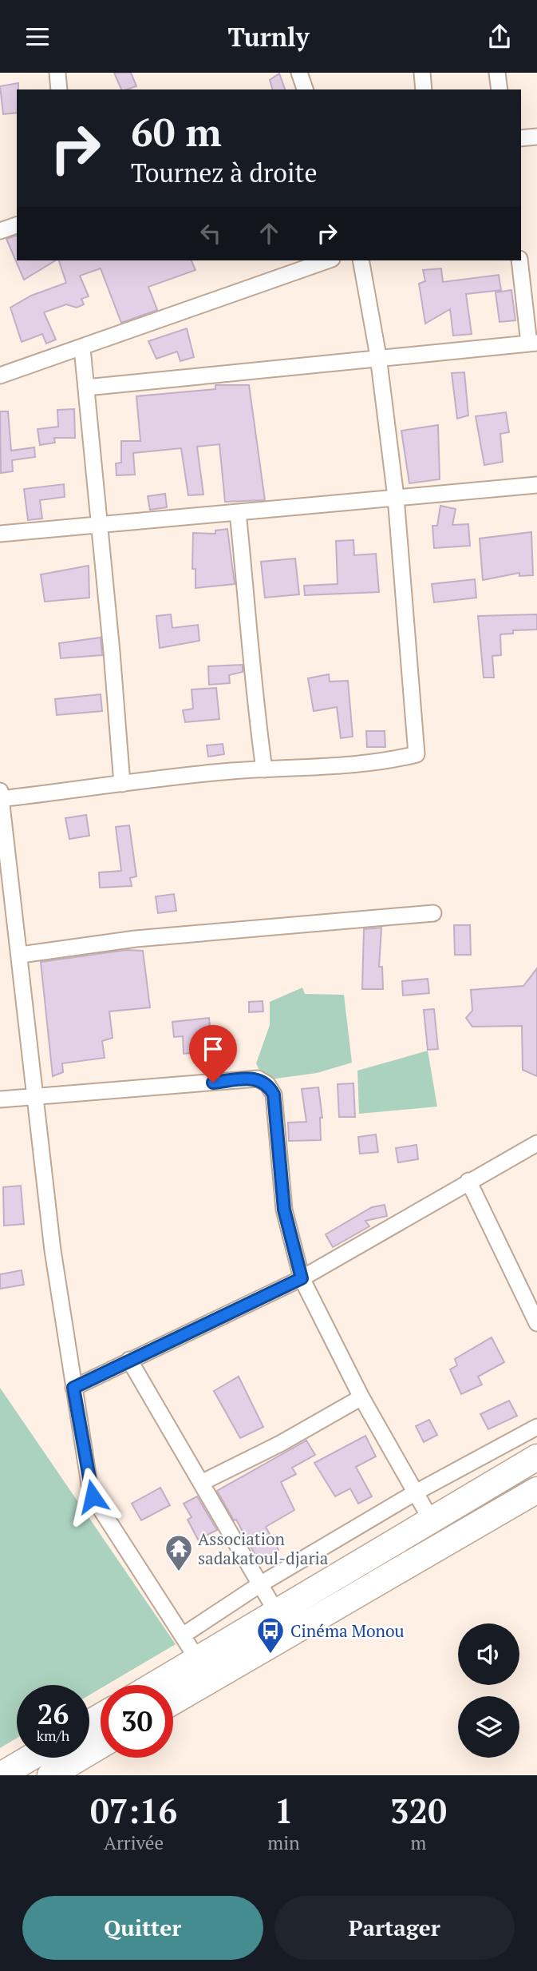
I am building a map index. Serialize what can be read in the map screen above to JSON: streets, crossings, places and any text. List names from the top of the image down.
{
  "places": {
    "temple": ["Association sadakatoul-djaria"],
    "bus stop": ["Cinéma Monou"]
  },
  "page": {
    "header": "Turnly",
    "turn": ["60 m", "Tournez à droite"],
    "speed": "26 km/h",
    "limit": "30",
    "eta": [
      "07:16",
      "Arrivée",
      "1",
      "min",
      "320",
      "m"
    ],
    "buttons": ["Quitter", "Partager"]
  }
}
